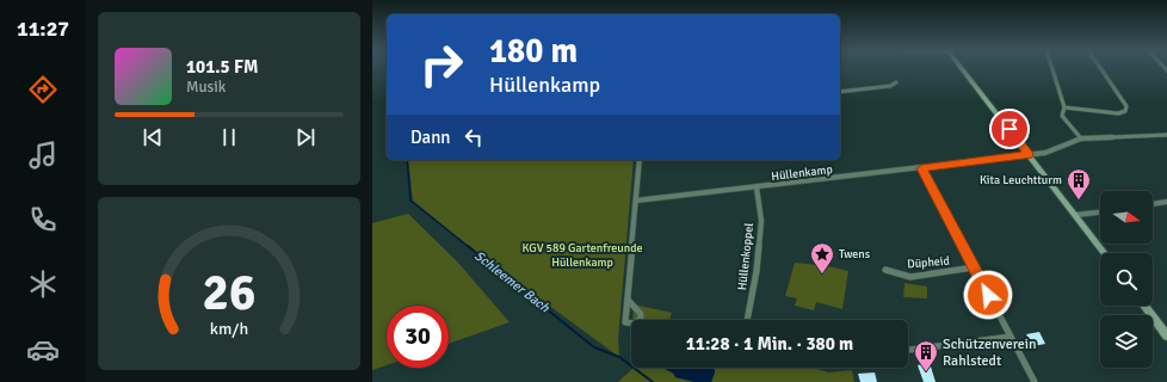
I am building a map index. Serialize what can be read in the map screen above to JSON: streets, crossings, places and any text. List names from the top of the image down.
{
  "streets": {
    "street": ["Hüllenkamp", "Hüllenkoppel", "Düpheid"]
  },
  "crossings": [
    ["Hüllenkamp", "Hüllenkoppel"],
    ["Hüllenkamp", "Düpheid"]
  ],
  "water": ["Schleemer Bach"],
  "parks": ["KGV 589 Gartenfreunde Hüllenkamp"],
  "places": {
    "building": ["Kita Leuchtturm", "Schützenverein Rahlstedt"],
    "place": ["Twens"]
  },
  "north": "right",
  "page": {
    "tabs": "11:27",
    "turn": ["180 m", "Hüllenkamp"],
    "song": ["101.5 FM", "Musik"],
    "then": "Dann",
    "limit": "30",
    "trip": "11:28 · 1 Min. · 380 m",
    "gauge": ["26", "km/h"]
  }
}
